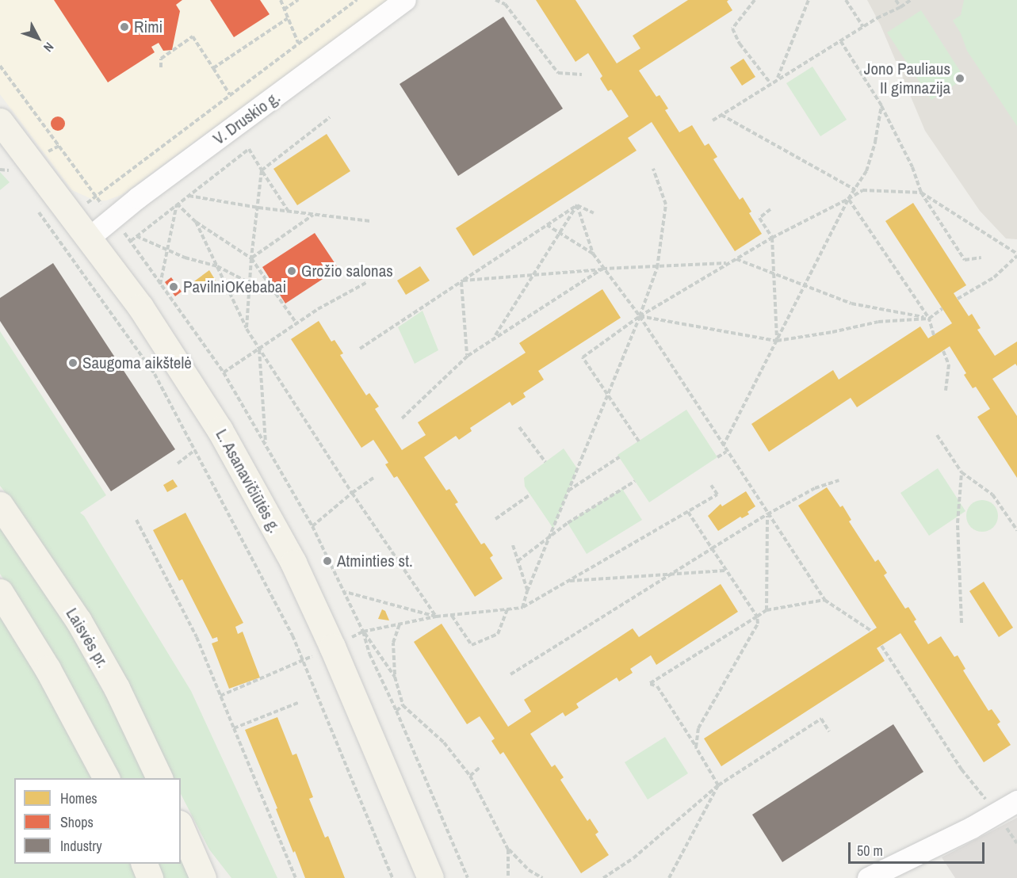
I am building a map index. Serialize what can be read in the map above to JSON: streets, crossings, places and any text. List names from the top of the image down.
{
  "streets": {
    "main road": ["L. Asanavičiūtės g.", "Laisvės pr."],
    "street": ["V. Druskio g."]
  },
  "crossings": [
    ["V. Druskio g.", "L. Asanavičiūtės g."]
  ],
  "places": [
    "Rimi",
    "Jono Pauliaus II gimnazija",
    "Grožio salonas",
    "PavilniOKebabai",
    "Saugoma aikštelė",
    "Atminties st."
  ],
  "legend": ["Homes", "Shops", "Industry"],
  "scale_bar": "50 m",
  "north": "bottom right"
}
